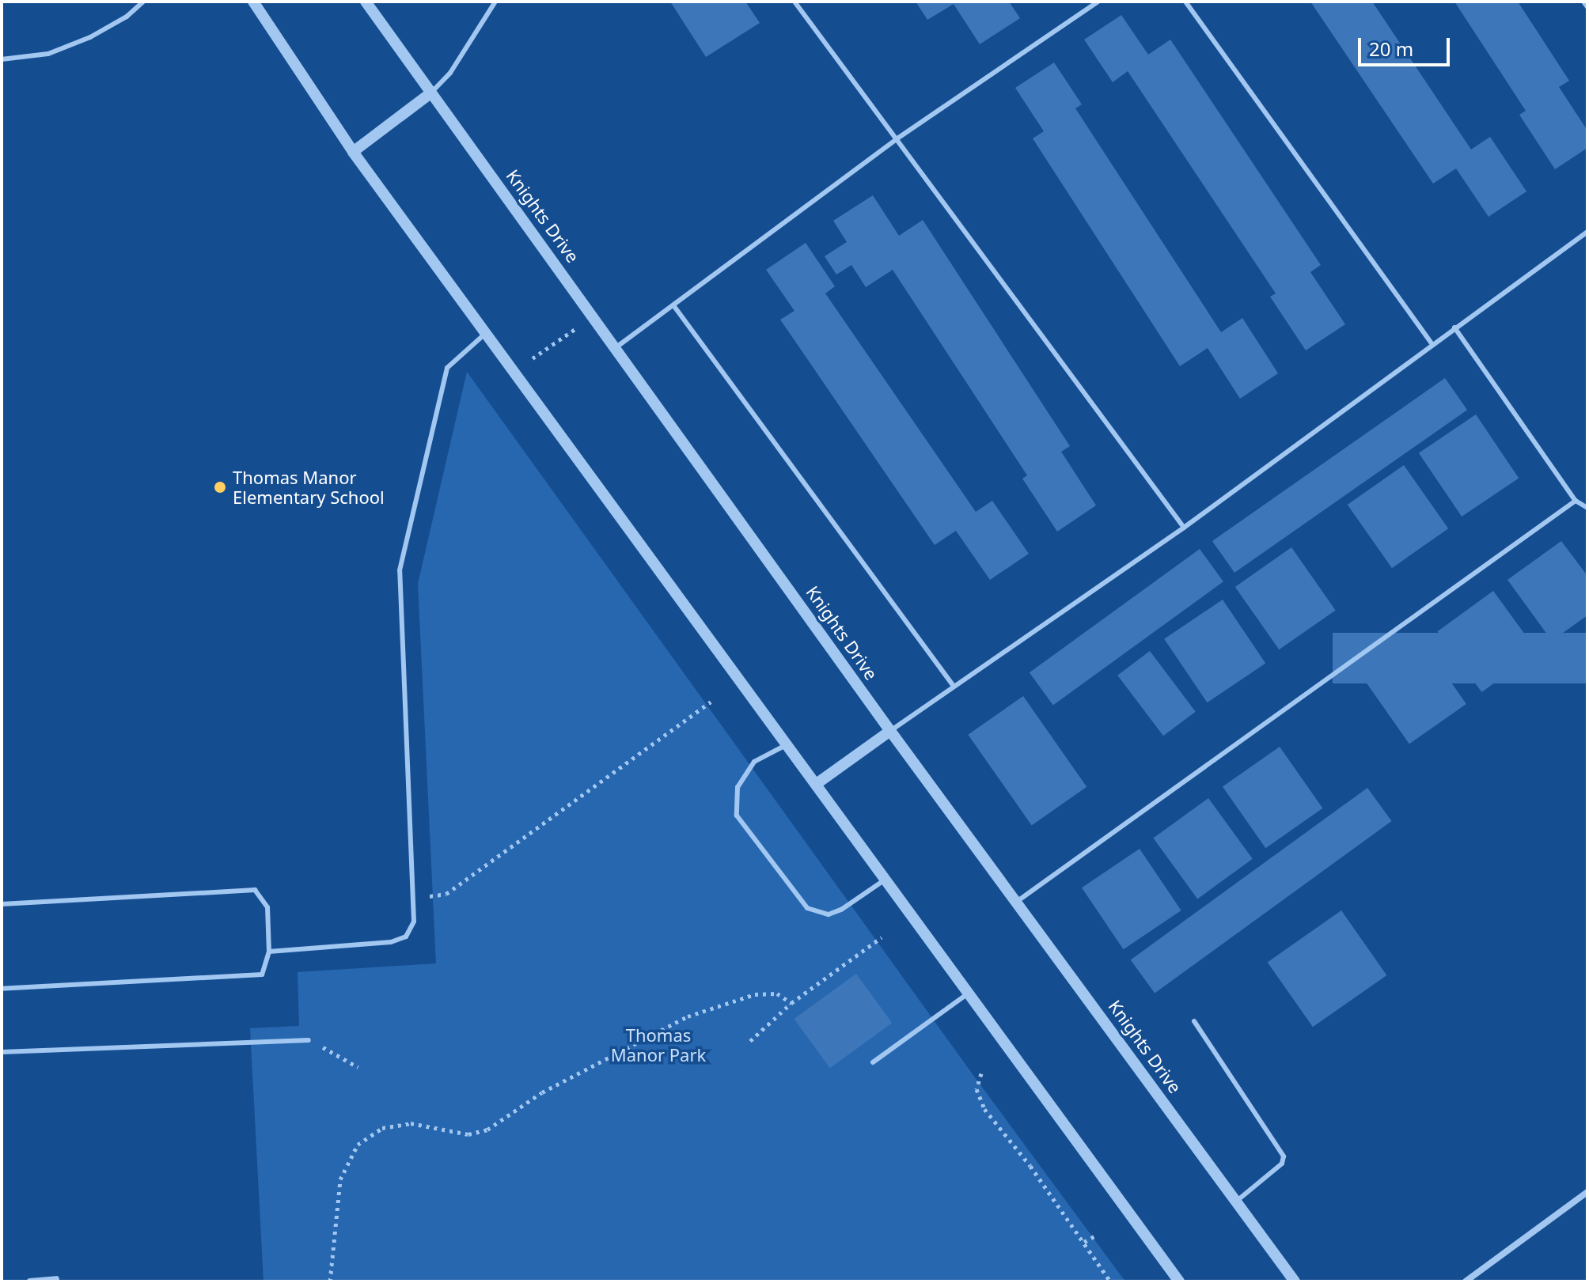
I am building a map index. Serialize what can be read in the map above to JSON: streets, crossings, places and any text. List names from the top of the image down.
{
  "streets": {
    "street": ["Knights Drive"]
  },
  "parks": ["Thomas Manor Park"],
  "places": ["Thomas Manor Elementary School"],
  "scale_bar": "20 m"
}
